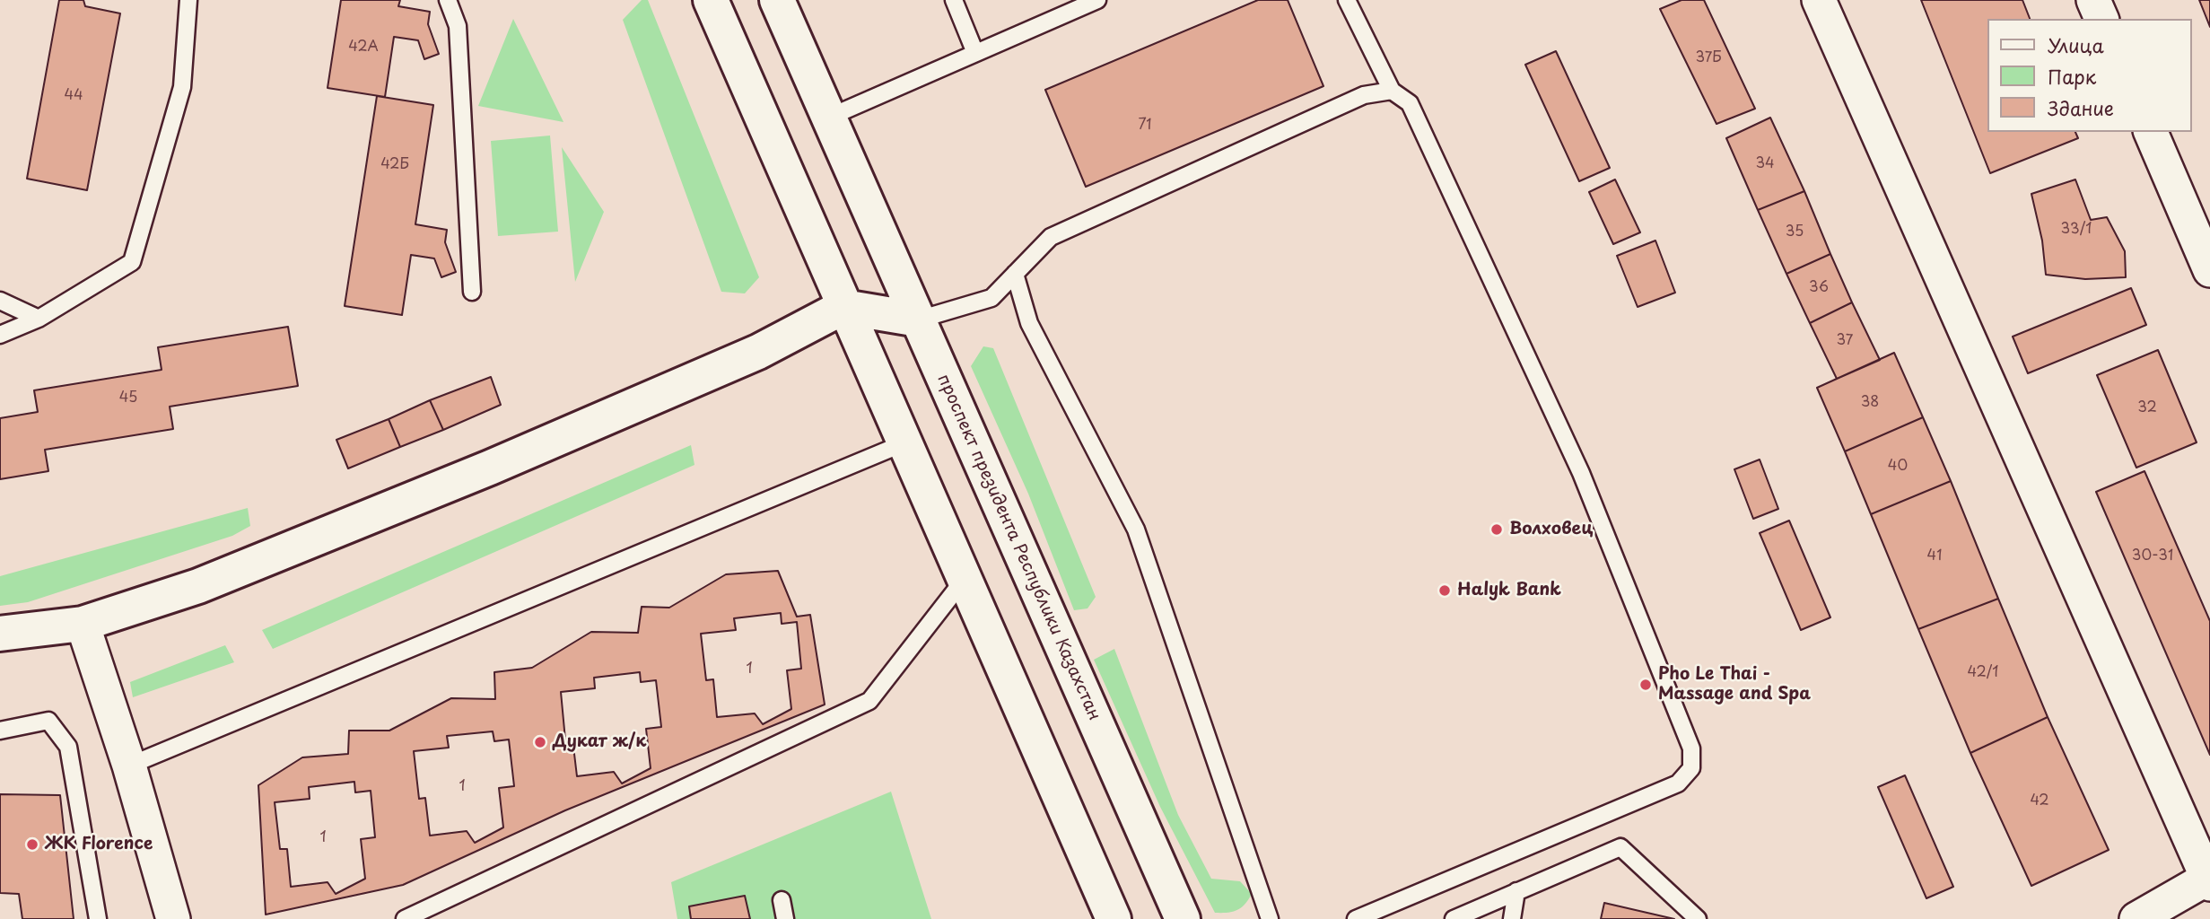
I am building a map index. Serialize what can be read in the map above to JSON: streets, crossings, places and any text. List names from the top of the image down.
{
  "streets": {
    "main road": ["проспект президента Республики Казахстан"]
  },
  "places": [
    "Волховец",
    "Halyk Bank",
    "Pho Le Thai - Massage and Spa",
    "Дукат ж/к",
    "ЖК Florence"
  ],
  "house_numbers": [
    "42А",
    "37Б",
    "44",
    "71",
    "34",
    "42Б",
    "33/1",
    "35",
    "36",
    "37",
    "45",
    "38",
    "32",
    "40",
    "41",
    "30-31",
    "1",
    "42/1",
    "1",
    "42",
    "1"
  ],
  "legend": ["Улица", "Парк", "Здание"]
}
